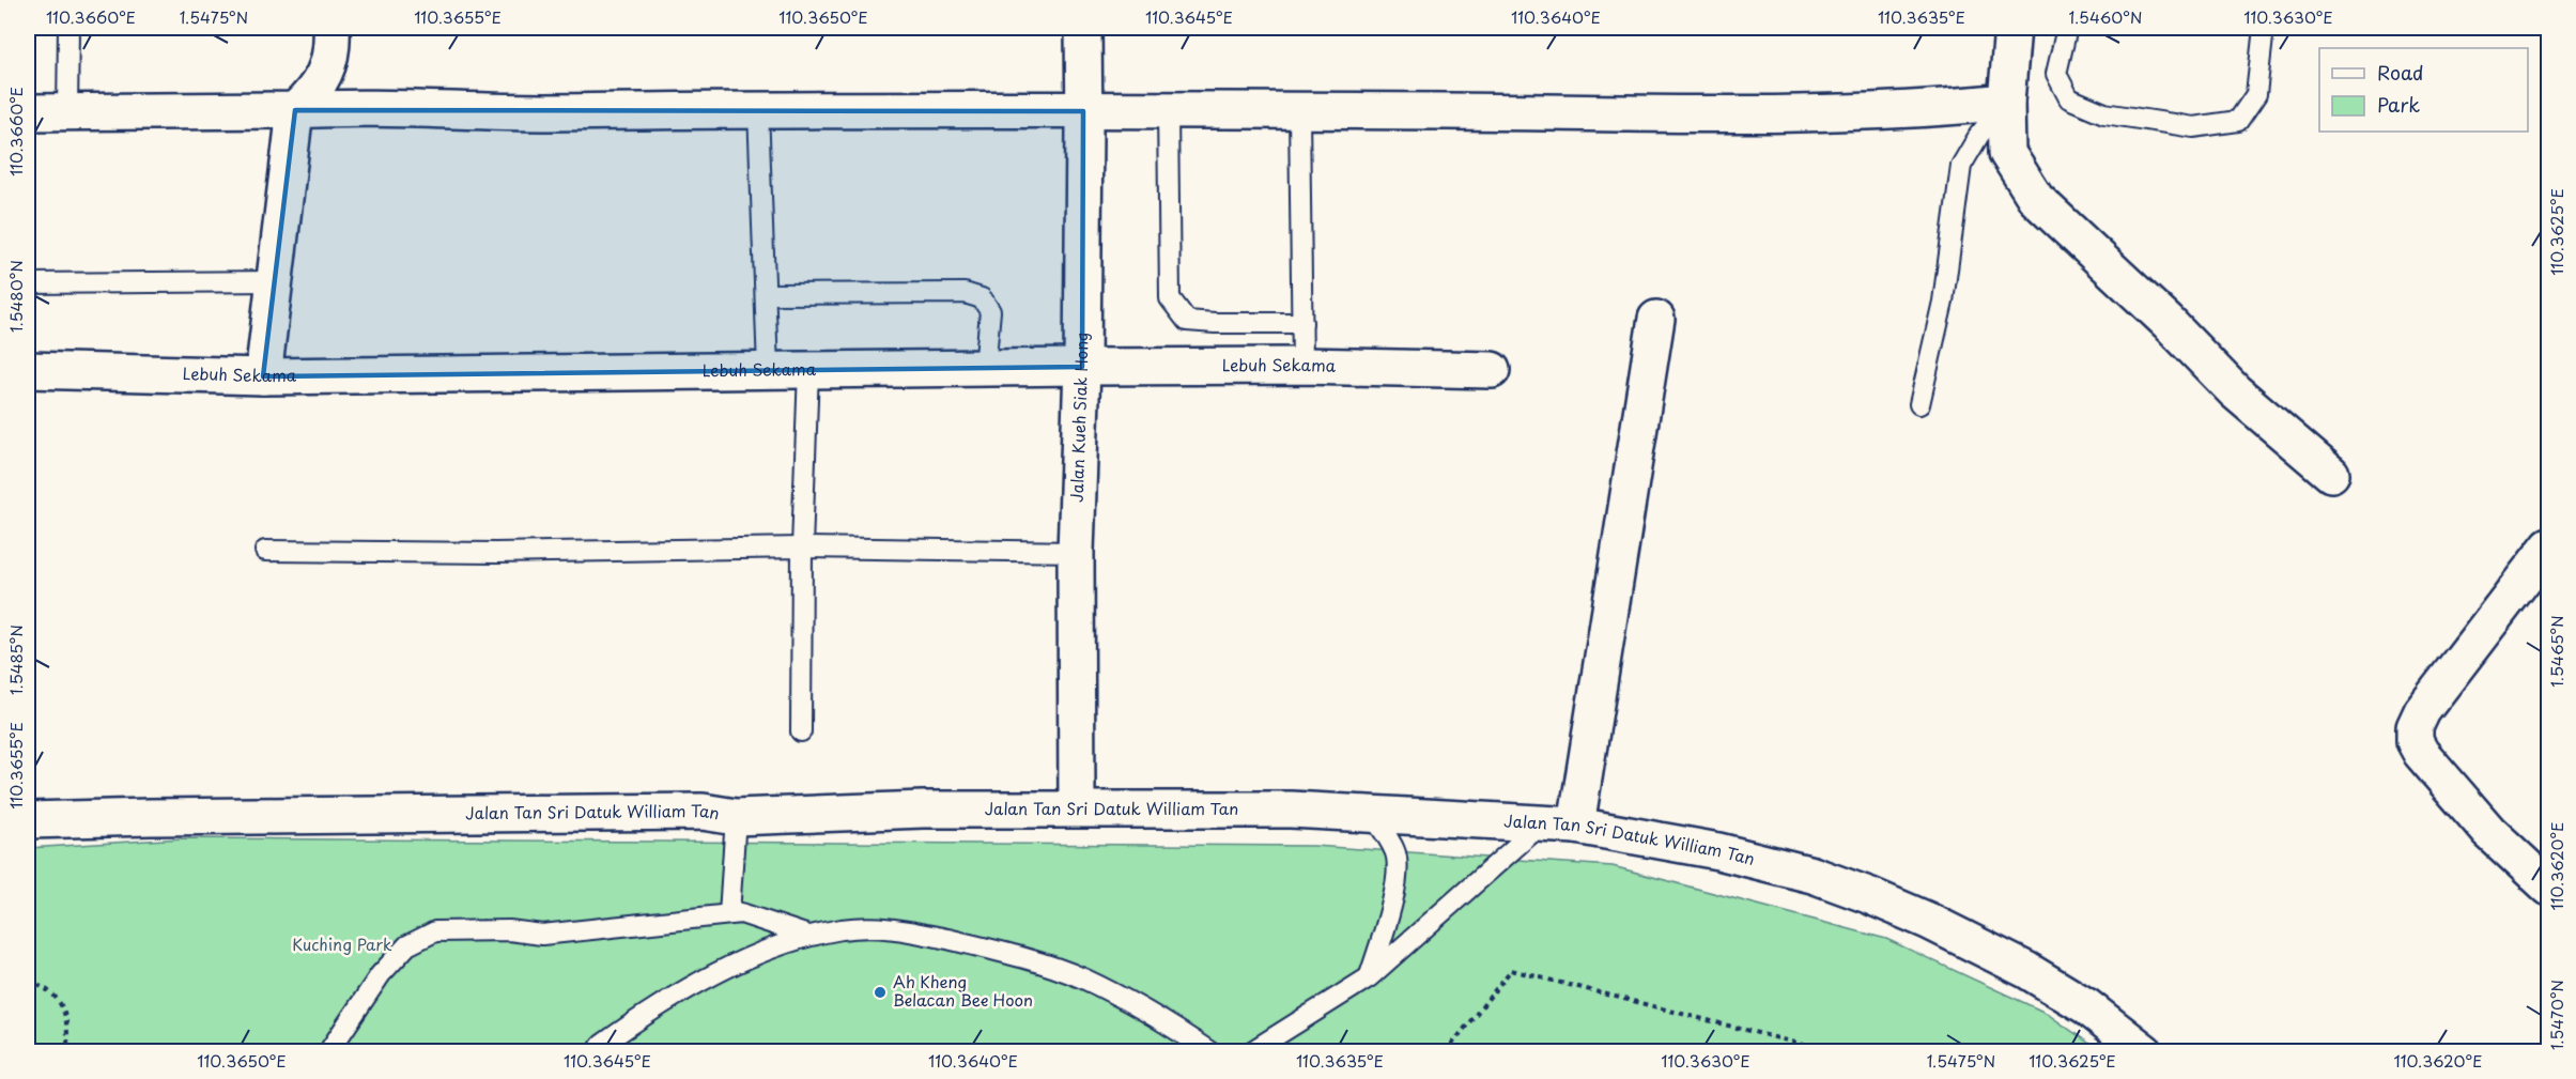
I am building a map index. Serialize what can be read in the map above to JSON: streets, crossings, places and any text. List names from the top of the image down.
{
  "streets": {
    "street": ["Lebuh Sekama", "Jalan Kueh Siak Hong", "Jalan Tan Sri Datuk William Tan"]
  },
  "crossings": [
    ["Lebuh Sekama", "Jalan Kueh Siak Hong"],
    ["Jalan Kueh Siak Hong", "Jalan Tan Sri Datuk William Tan"]
  ],
  "parks": ["Kuching Park"],
  "places": ["Ah Kheng Belacan Bee Hoon"],
  "legend": ["Road", "Park"],
  "coordinates": [
    "110.3660°E",
    "1.5475°N",
    "110.3655°E",
    "110.3650°E",
    "110.3645°E",
    "110.3640°E",
    "110.3635°E",
    "1.5460°N",
    "110.3630°E",
    "110.3625°E",
    "1.5480°N",
    "1.5465°N",
    "1.5485°N",
    "110.3620°E",
    "1.5470°N"
  ]
}
